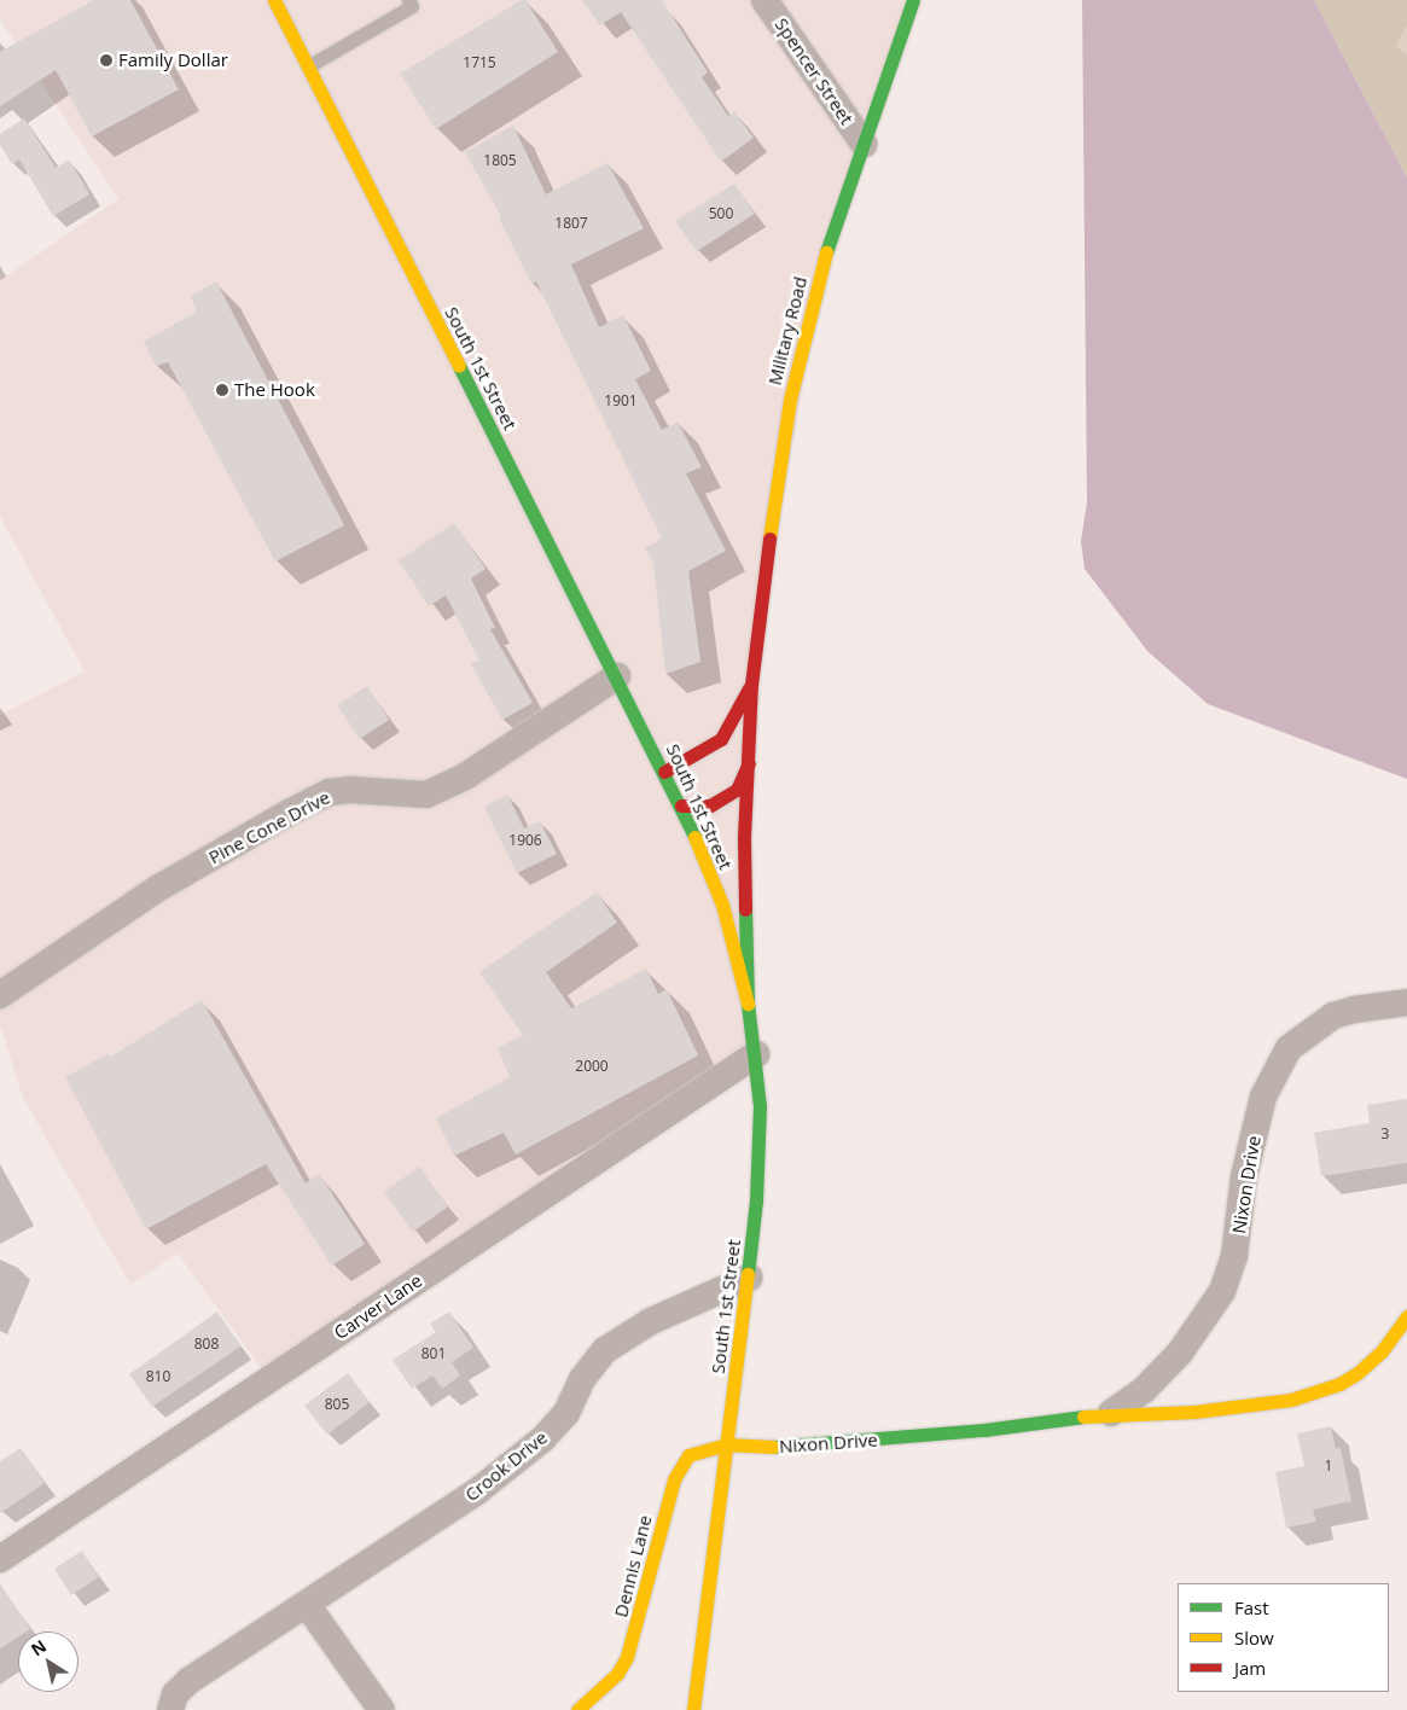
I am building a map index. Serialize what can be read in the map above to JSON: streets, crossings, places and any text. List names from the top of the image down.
{
  "streets": {
    "street": [
      "Spencer Street",
      "Military Road",
      "South 1st Street",
      "Pine Cone Drive",
      "Nixon Drive",
      "Carver Lane",
      "Crook Drive",
      "Dennis Lane"
    ]
  },
  "crossings": [
    ["Spencer Street", "Military Road"],
    ["Military Road", "South 1st Street"],
    ["South 1st Street", "Pine Cone Drive"],
    ["South 1st Street", "Nixon Drive"],
    ["South 1st Street", "Carver Lane"],
    ["South 1st Street", "Crook Drive"],
    ["South 1st Street", "Dennis Lane"],
    ["Nixon Drive", "Dennis Lane"]
  ],
  "places": ["Family Dollar", "The Hook"],
  "house_numbers": [
    "1715",
    "1805",
    "500",
    "1807",
    "1901",
    "1906",
    "2000",
    "3",
    "808",
    "801",
    "810",
    "805",
    "1"
  ],
  "legend": ["Fast", "Slow", "Jam"],
  "north": "top left"
}
